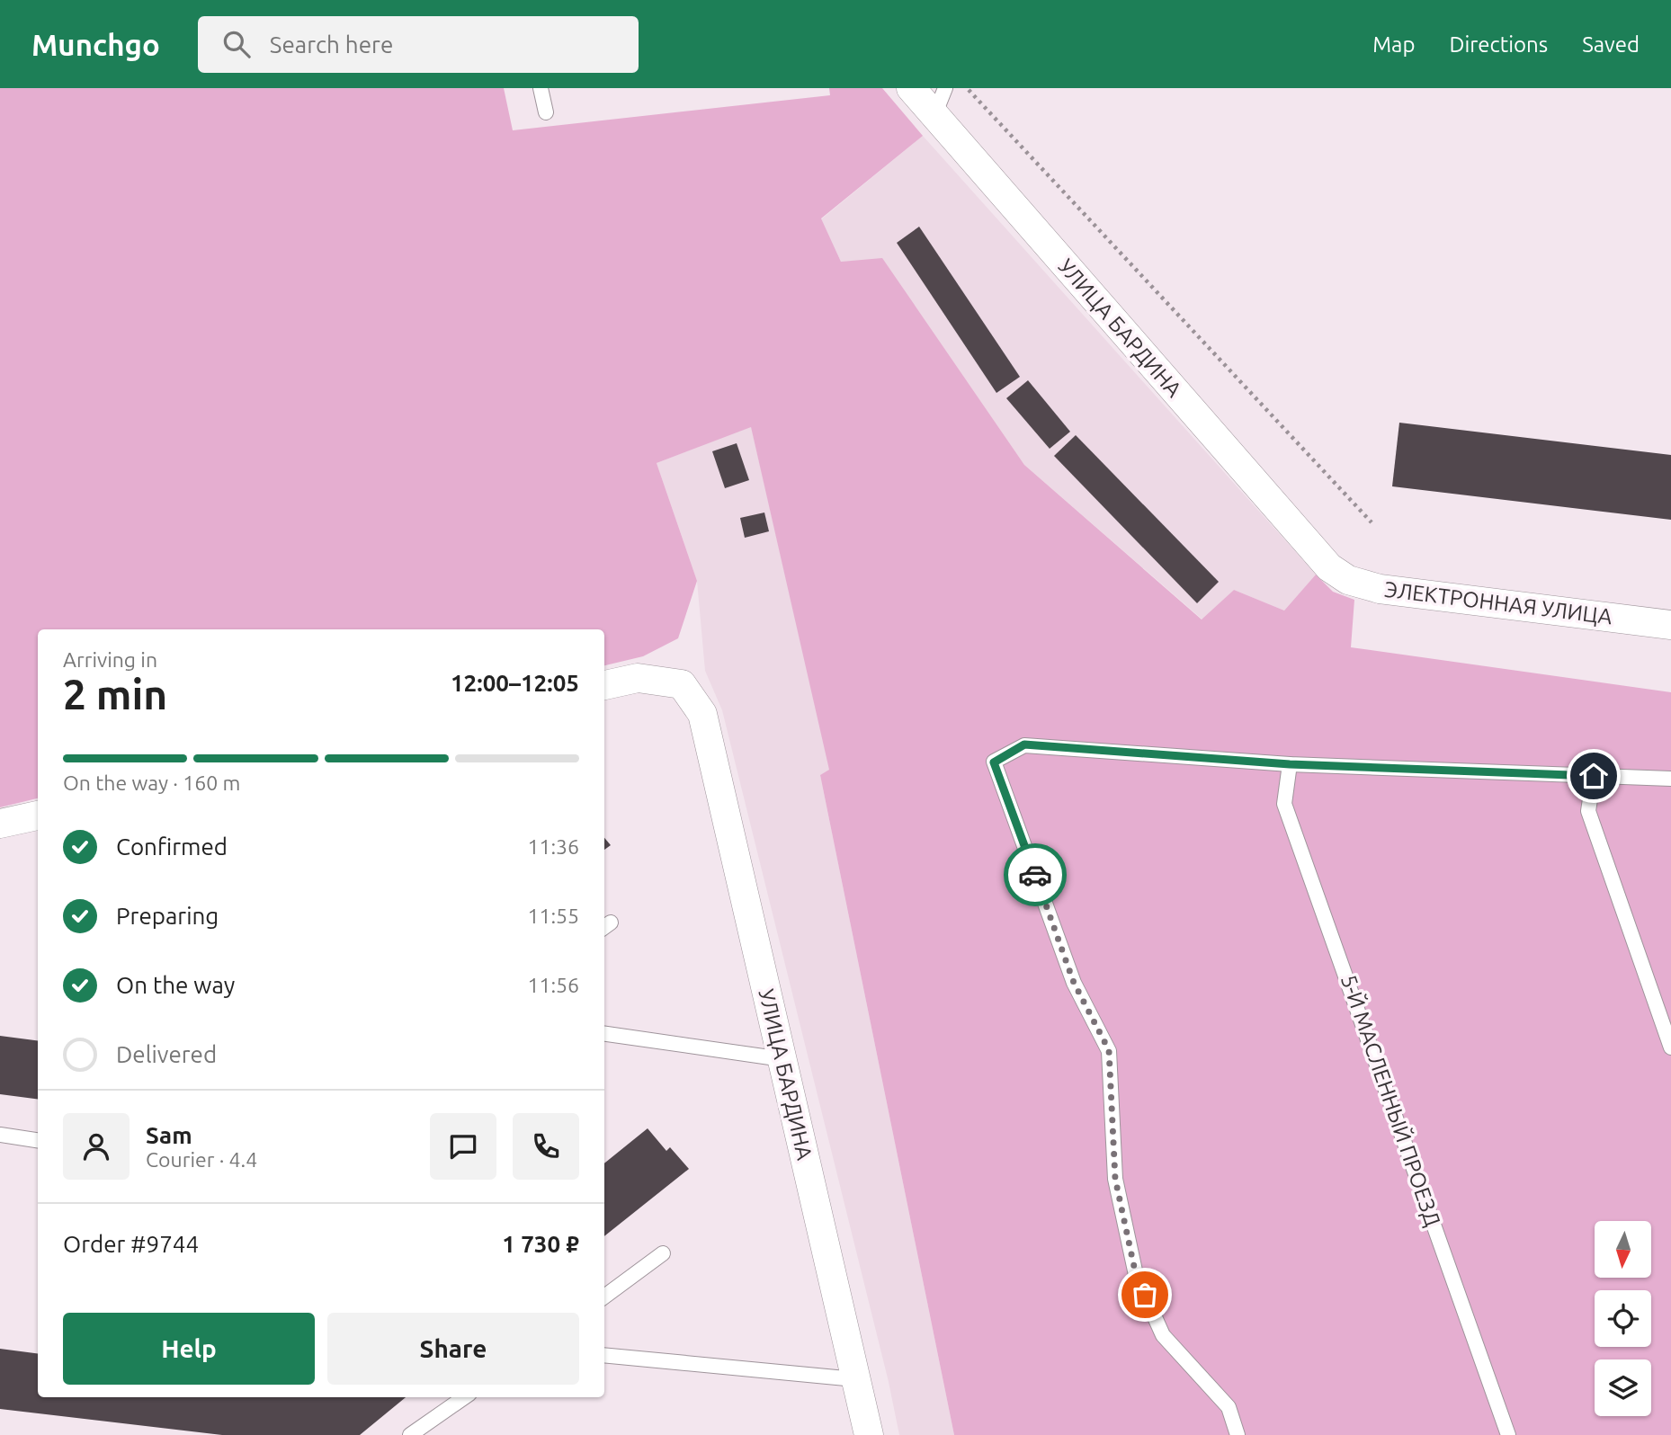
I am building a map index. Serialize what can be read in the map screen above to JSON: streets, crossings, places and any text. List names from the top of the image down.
{
  "streets": {
    "street": ["УЛИЦА БАРДИНА", "ЭЛЕКТРОННАЯ УЛИЦА"],
    "lane": ["5-Й МАСЛЕННЫЙ ПРОЕЗД"]
  },
  "crossings": [
    ["УЛИЦА БАРДИНА", "ЭЛЕКТРОННАЯ УЛИЦА"]
  ],
  "north": "bottom",
  "page": {
    "header": "Munchgo",
    "search": "Search here",
    "nav": ["Map", "Directions", "Saved"],
    "heading": ["2 min", "Arriving in", "12:00–12:05"],
    "panel": [
      "Sam",
      "Courier · 4.4",
      "Order #9744",
      "1 730 ₽"
    ],
    "bar": "On the way · 160 m",
    "list": [
      ["Confirmed", "11:36"],
      ["Preparing", "11:55"],
      ["On the way", "11:56"],
      "Delivered"
    ],
    "buttons": ["Help", "Share"]
  }
}
